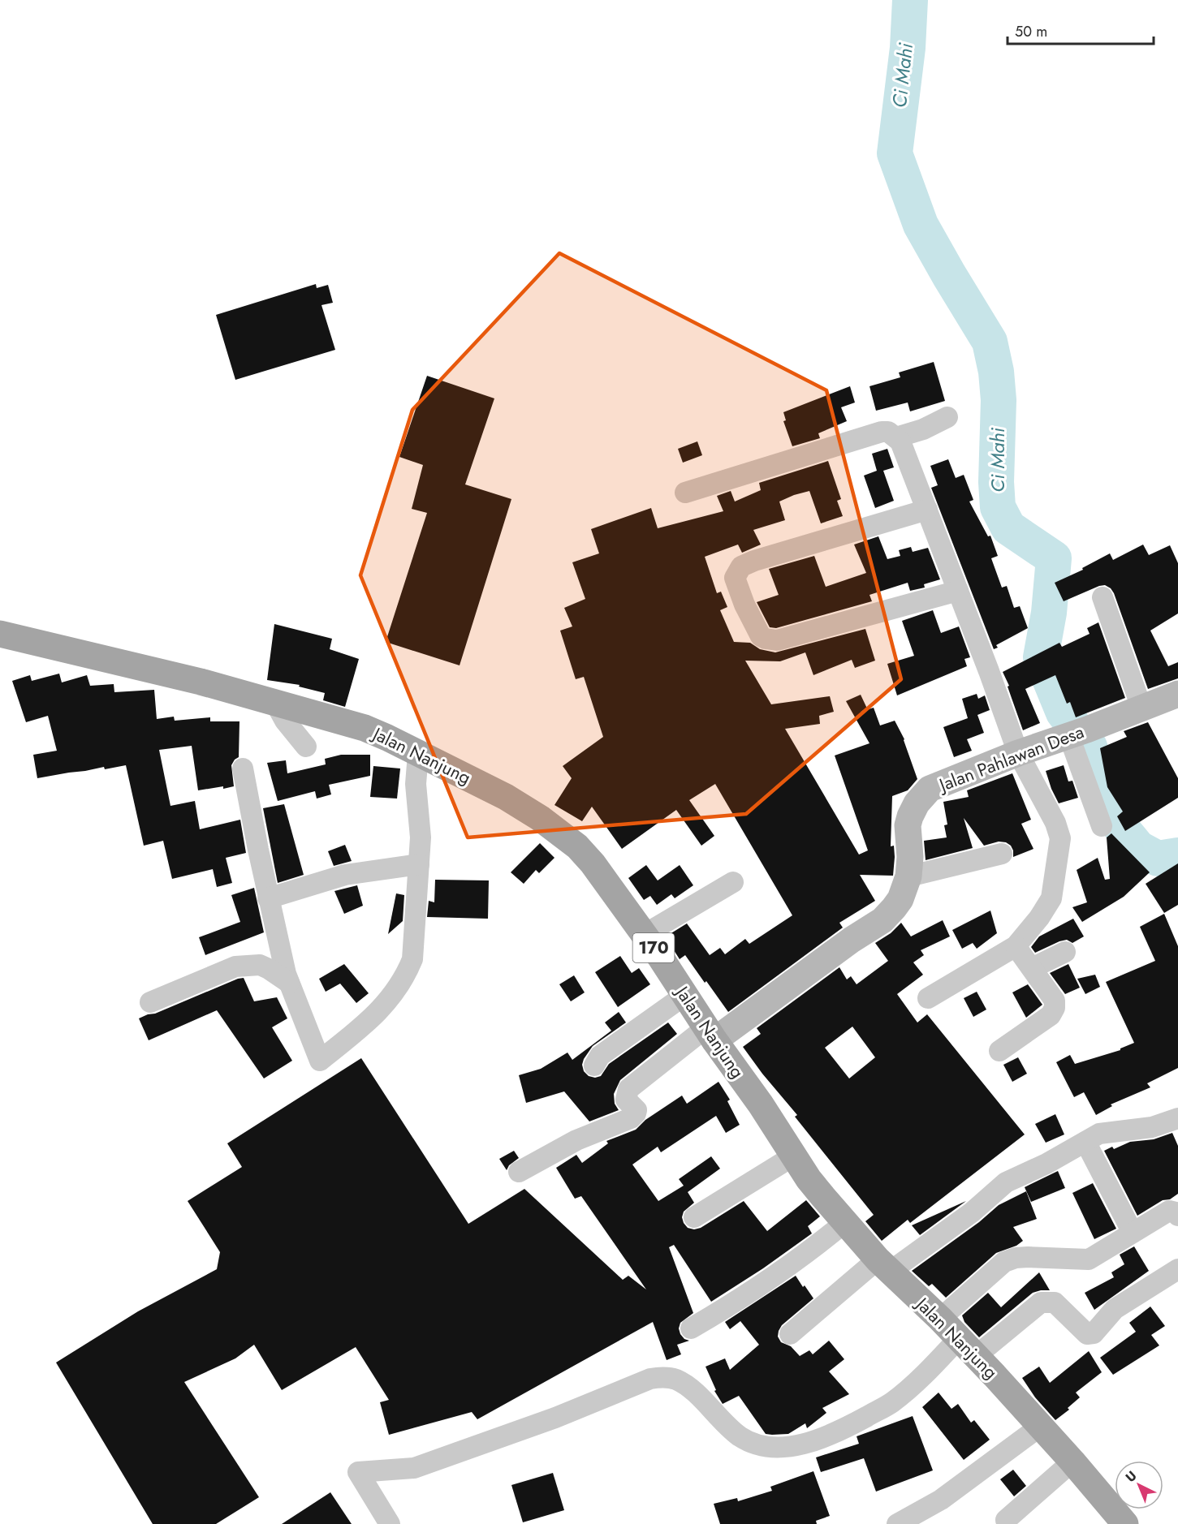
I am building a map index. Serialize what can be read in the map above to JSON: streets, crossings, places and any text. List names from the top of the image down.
{
  "streets": {
    "main road": ["Jalan Nanjung", "Jalan Pahlawan Desa", "170"]
  },
  "crossings": [
    ["Jalan Nanjung", "Jalan Pahlawan Desa"]
  ],
  "water": ["Ci Mahi"],
  "scale_bar": "50 m",
  "north": "top left"
}
